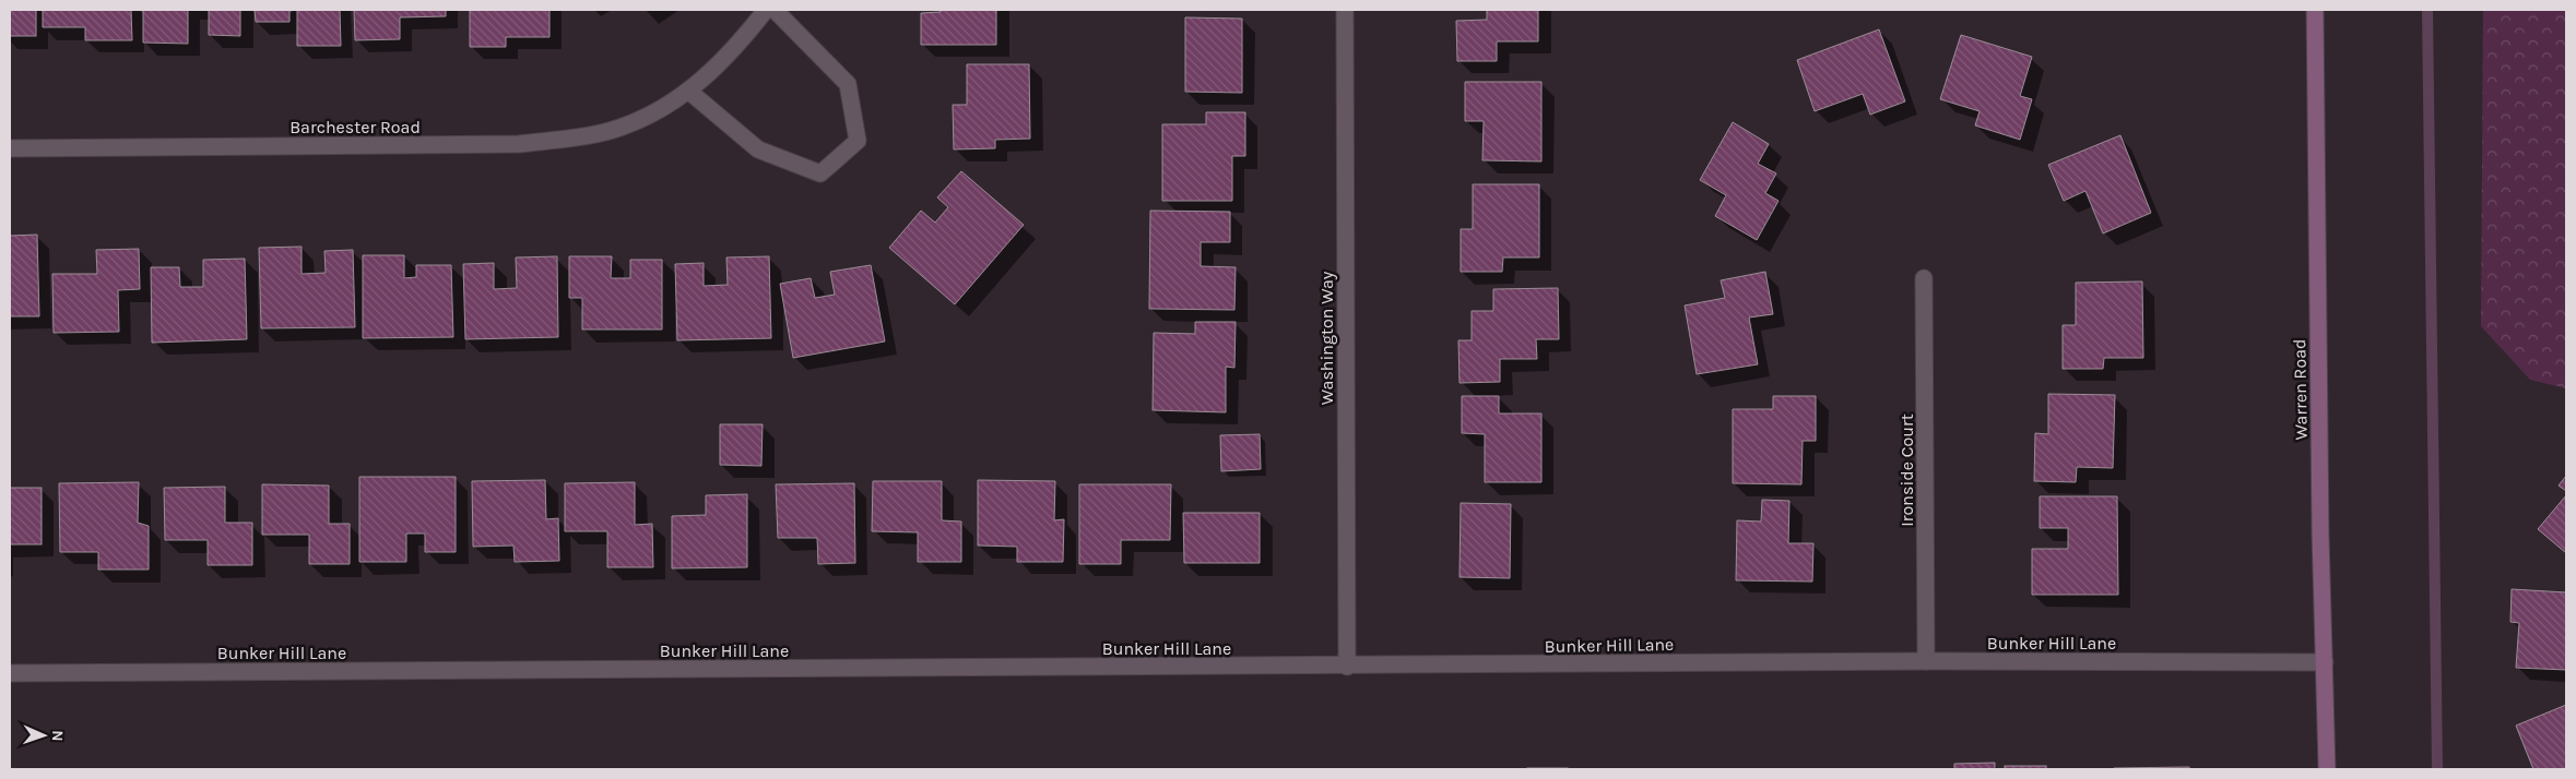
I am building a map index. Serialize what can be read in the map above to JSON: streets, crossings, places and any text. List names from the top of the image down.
{
  "streets": {
    "main road": ["Warren Road"],
    "street": [
      "Barchester Road",
      "Washington Way",
      "Ironside Court",
      "Bunker Hill Lane"
    ]
  },
  "crossings": [
    ["Washington Way", "Bunker Hill Lane"],
    ["Warren Road", "Bunker Hill Lane"],
    ["Ironside Court", "Bunker Hill Lane"]
  ],
  "north": "right"
}
